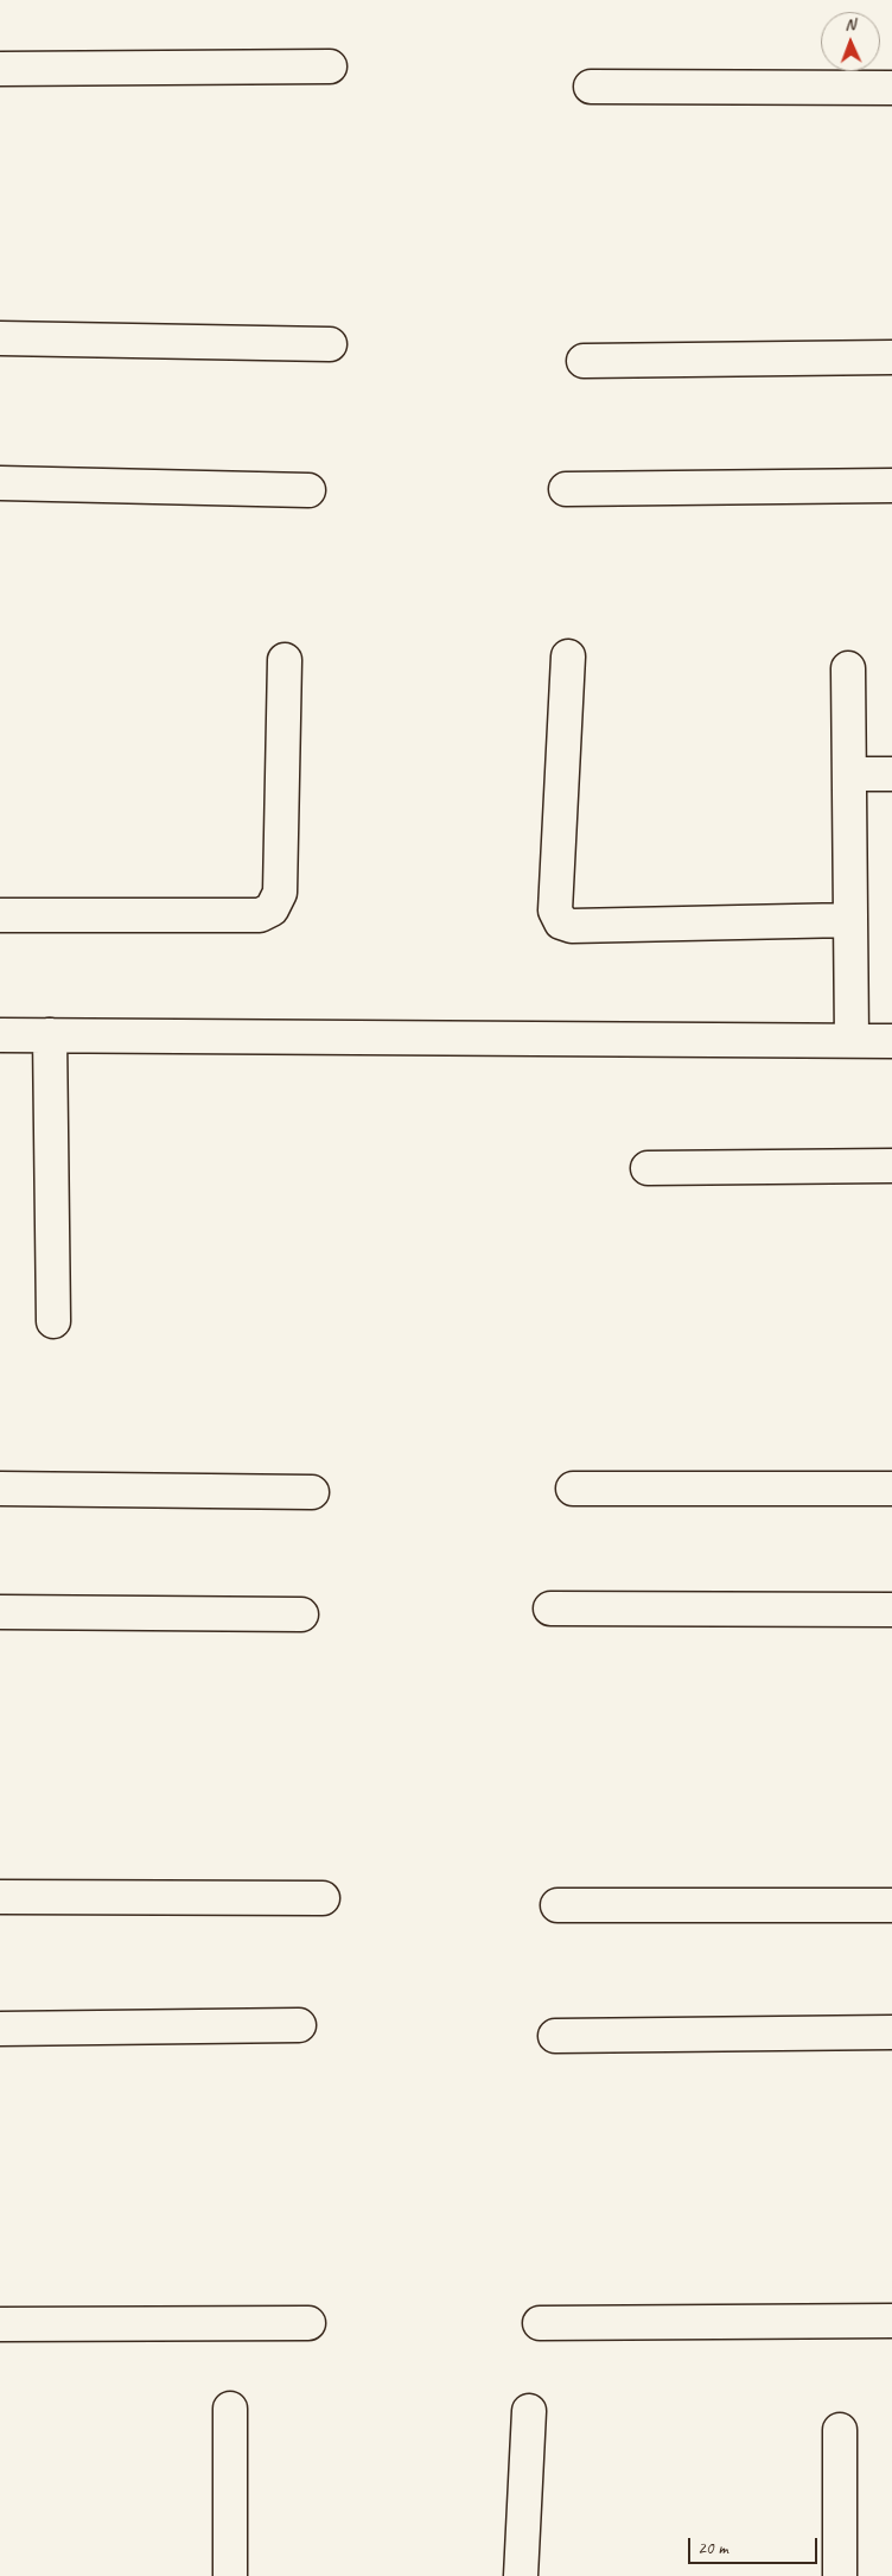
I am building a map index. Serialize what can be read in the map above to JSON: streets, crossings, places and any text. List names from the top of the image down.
{
  "scale_bar": "20 m",
  "north": "top"
}
